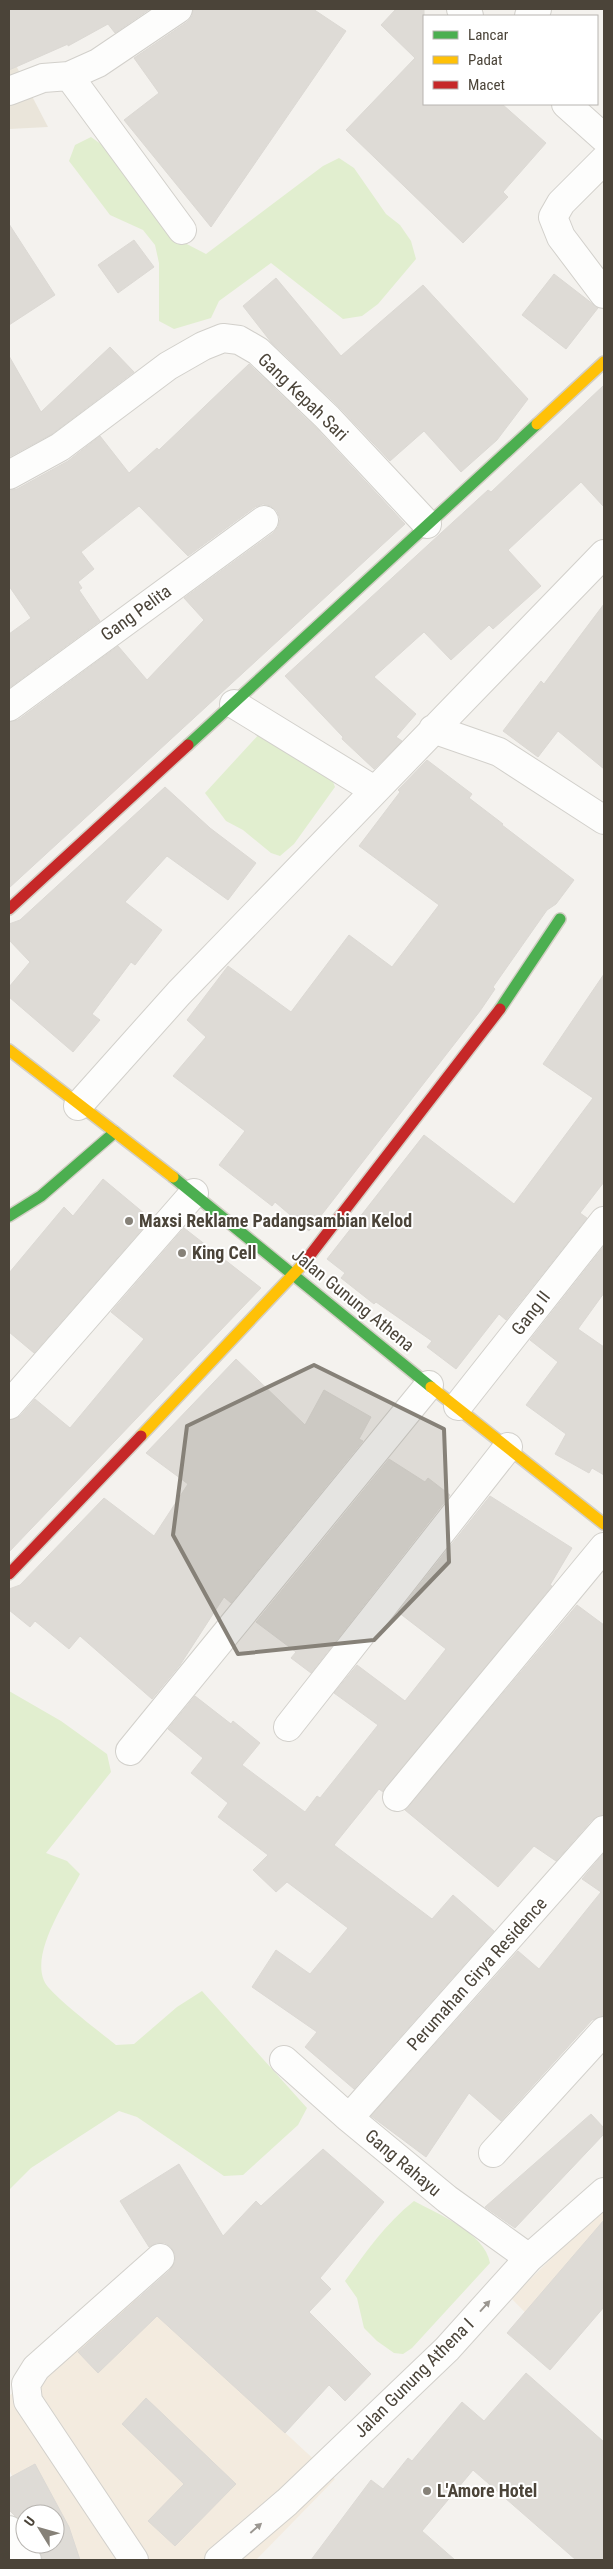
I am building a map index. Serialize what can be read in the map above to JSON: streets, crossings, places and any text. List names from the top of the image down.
{
  "streets": {
    "street": [
      "Gang Kepah Sari",
      "Gang Pelita",
      "Jalan Gunung Athena",
      "Gang II",
      "Perumahan Girya Residence",
      "Gang Rahayu",
      "Jalan Gunung Athena I"
    ]
  },
  "crossings": [
    ["Jalan Gunung Athena", "Gang II"],
    ["Perumahan Girya Residence", "Gang Rahayu"],
    ["Gang Rahayu", "Jalan Gunung Athena I"]
  ],
  "one_way": ["Jalan Gunung Athena I"],
  "places": ["Maxsi Reklame Padangsambian Kelod", "King Cell", "L'Amore Hotel"],
  "legend": ["Lancar", "Padat", "Macet"],
  "north": "top left"
}
